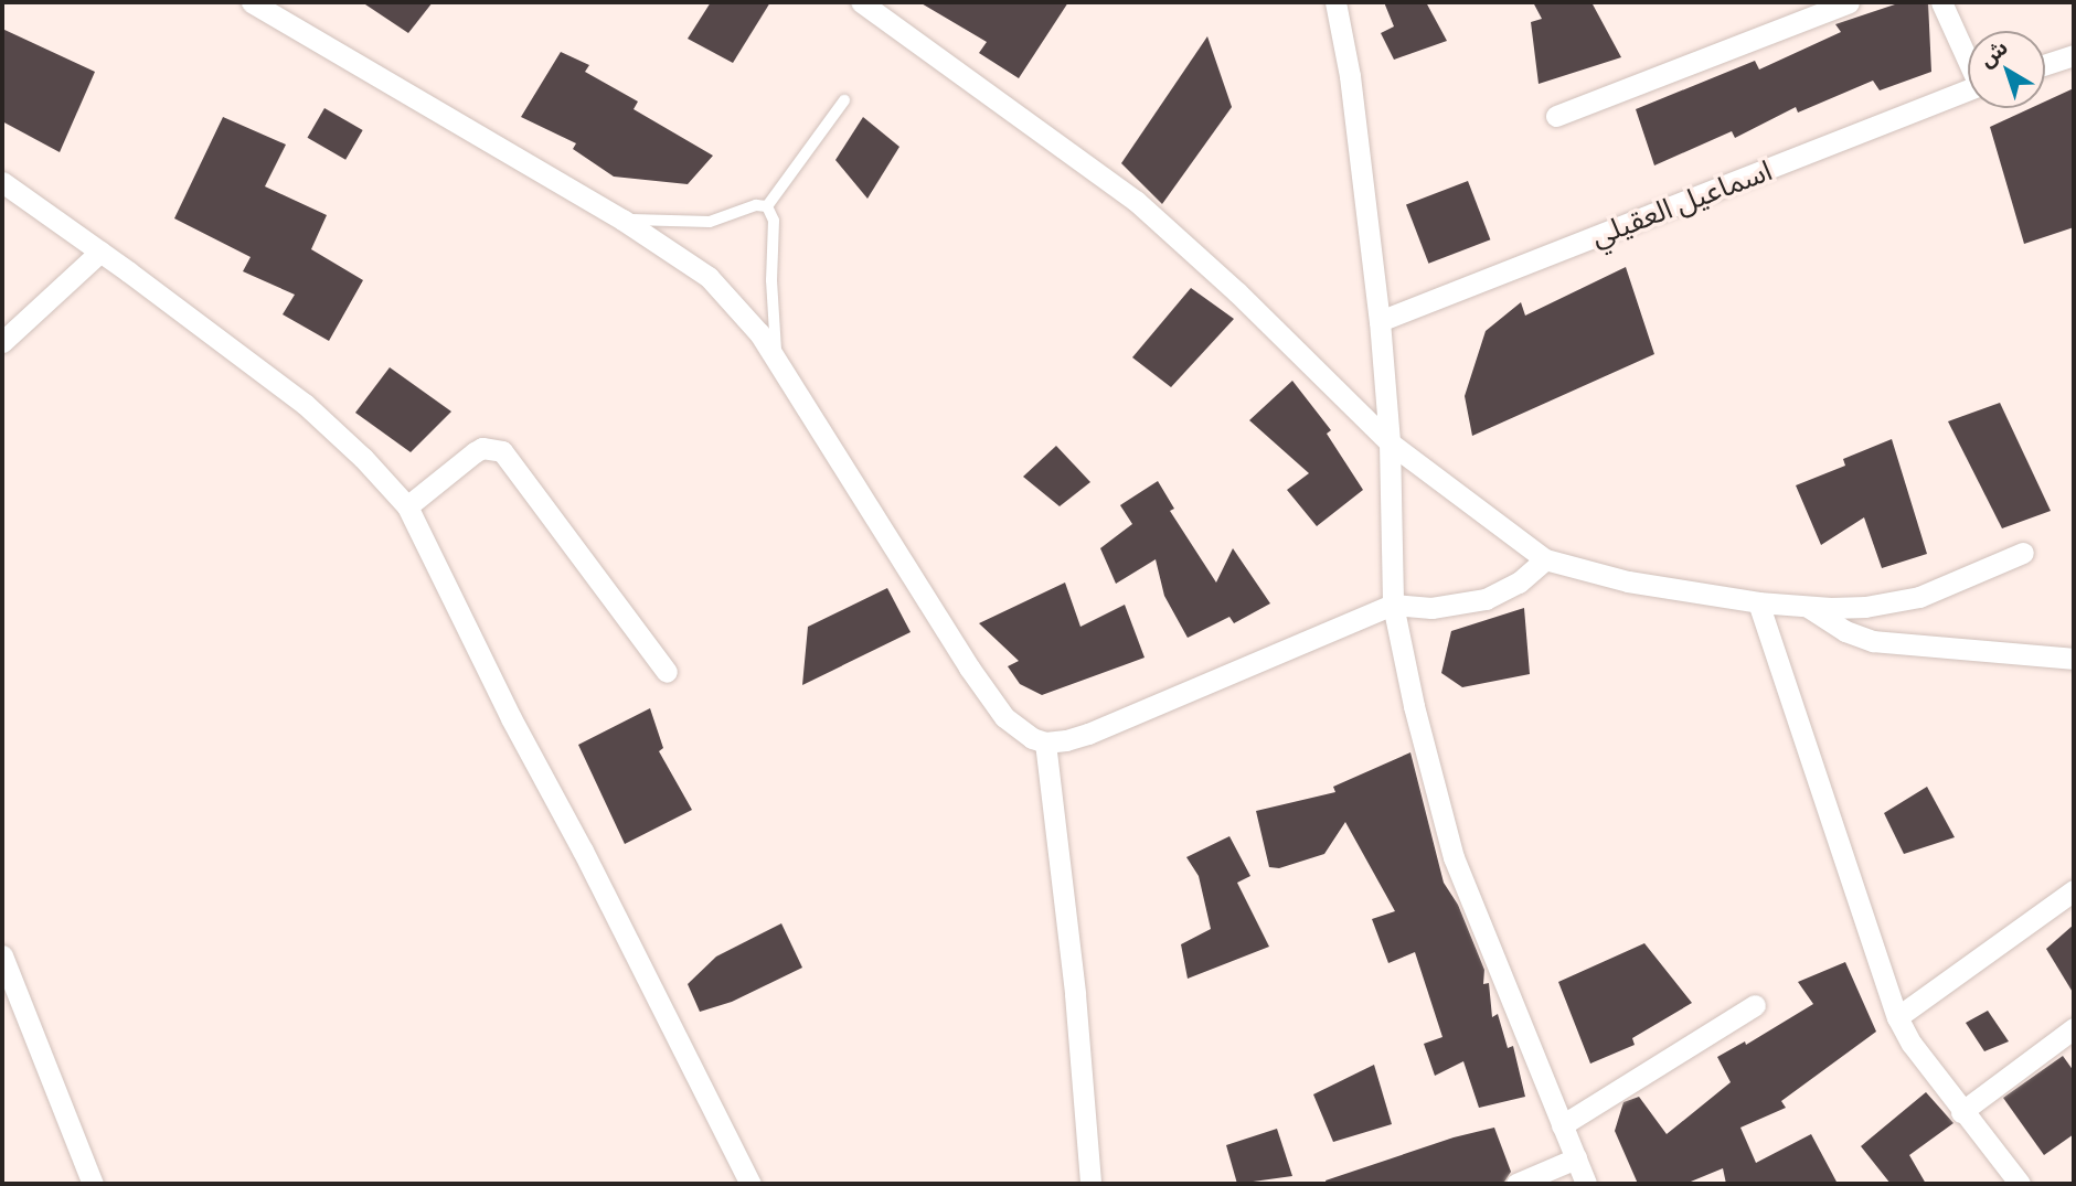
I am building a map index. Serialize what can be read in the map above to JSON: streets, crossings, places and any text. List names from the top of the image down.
{
  "streets": {
    "street": ["اسماعيل العقيلي"]
  },
  "north": "top left"
}
